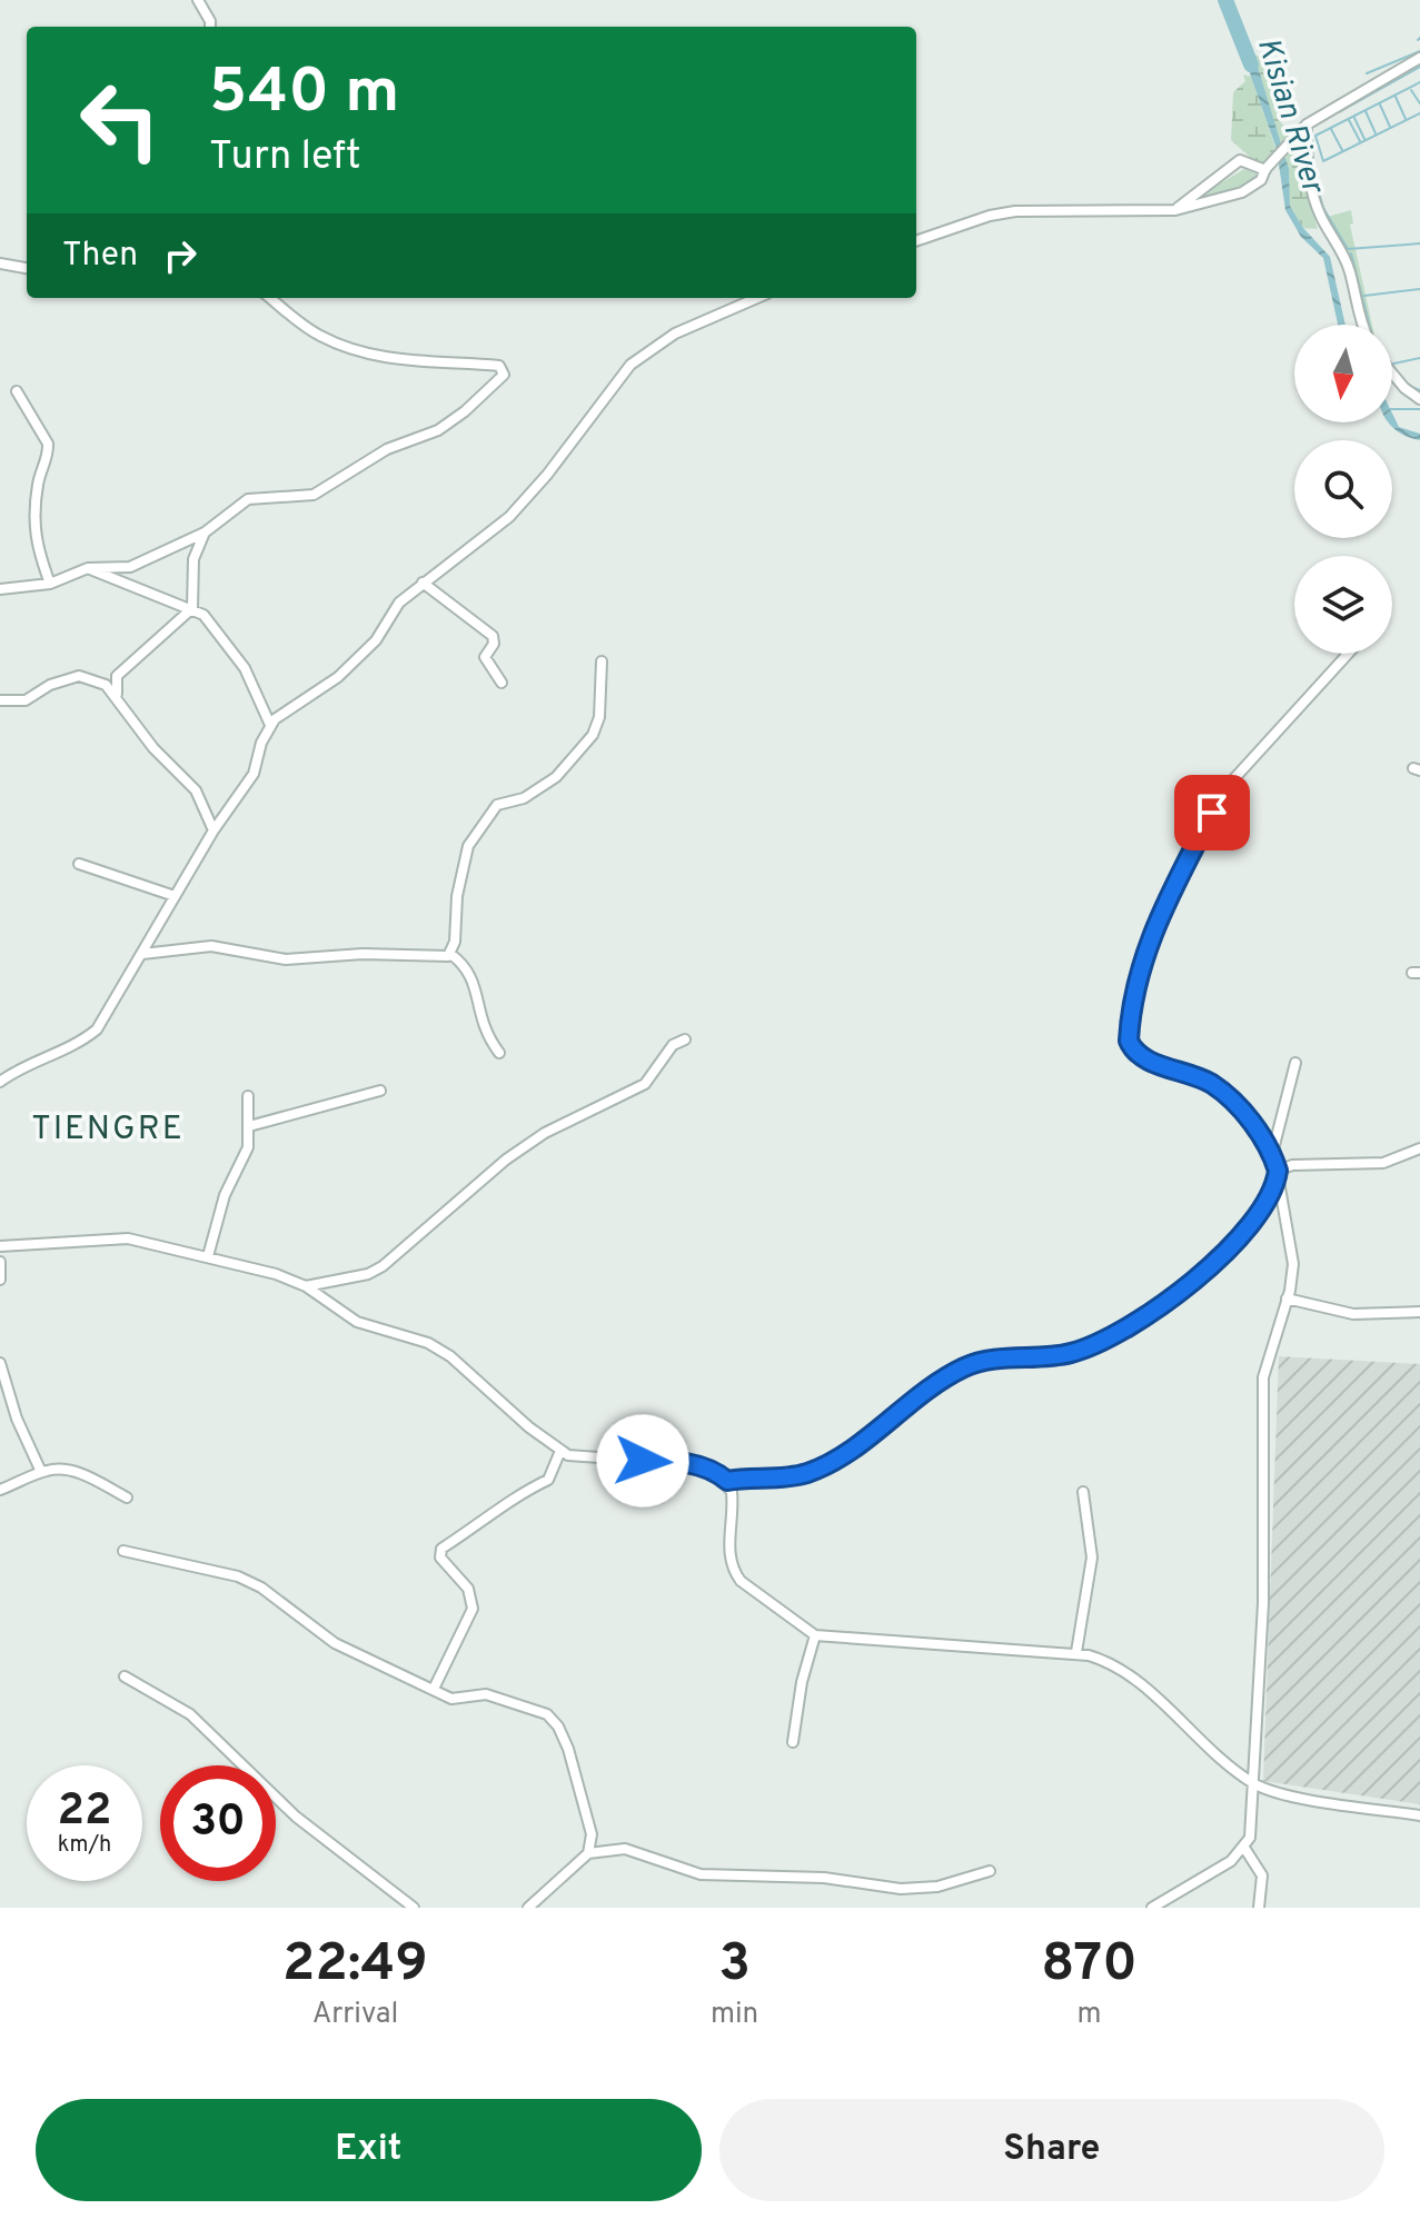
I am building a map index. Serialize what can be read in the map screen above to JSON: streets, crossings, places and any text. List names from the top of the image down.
{
  "districts": ["TIENGRE"],
  "water": ["Kisian River"],
  "north": "bottom",
  "page": {
    "turn": ["540 m", "Turn left"],
    "then": "Then",
    "speed": "22 km/h",
    "limit": "30",
    "eta": [
      "22:49",
      "Arrival",
      "3",
      "min",
      "870",
      "m"
    ],
    "buttons": ["Exit", "Share"]
  }
}
